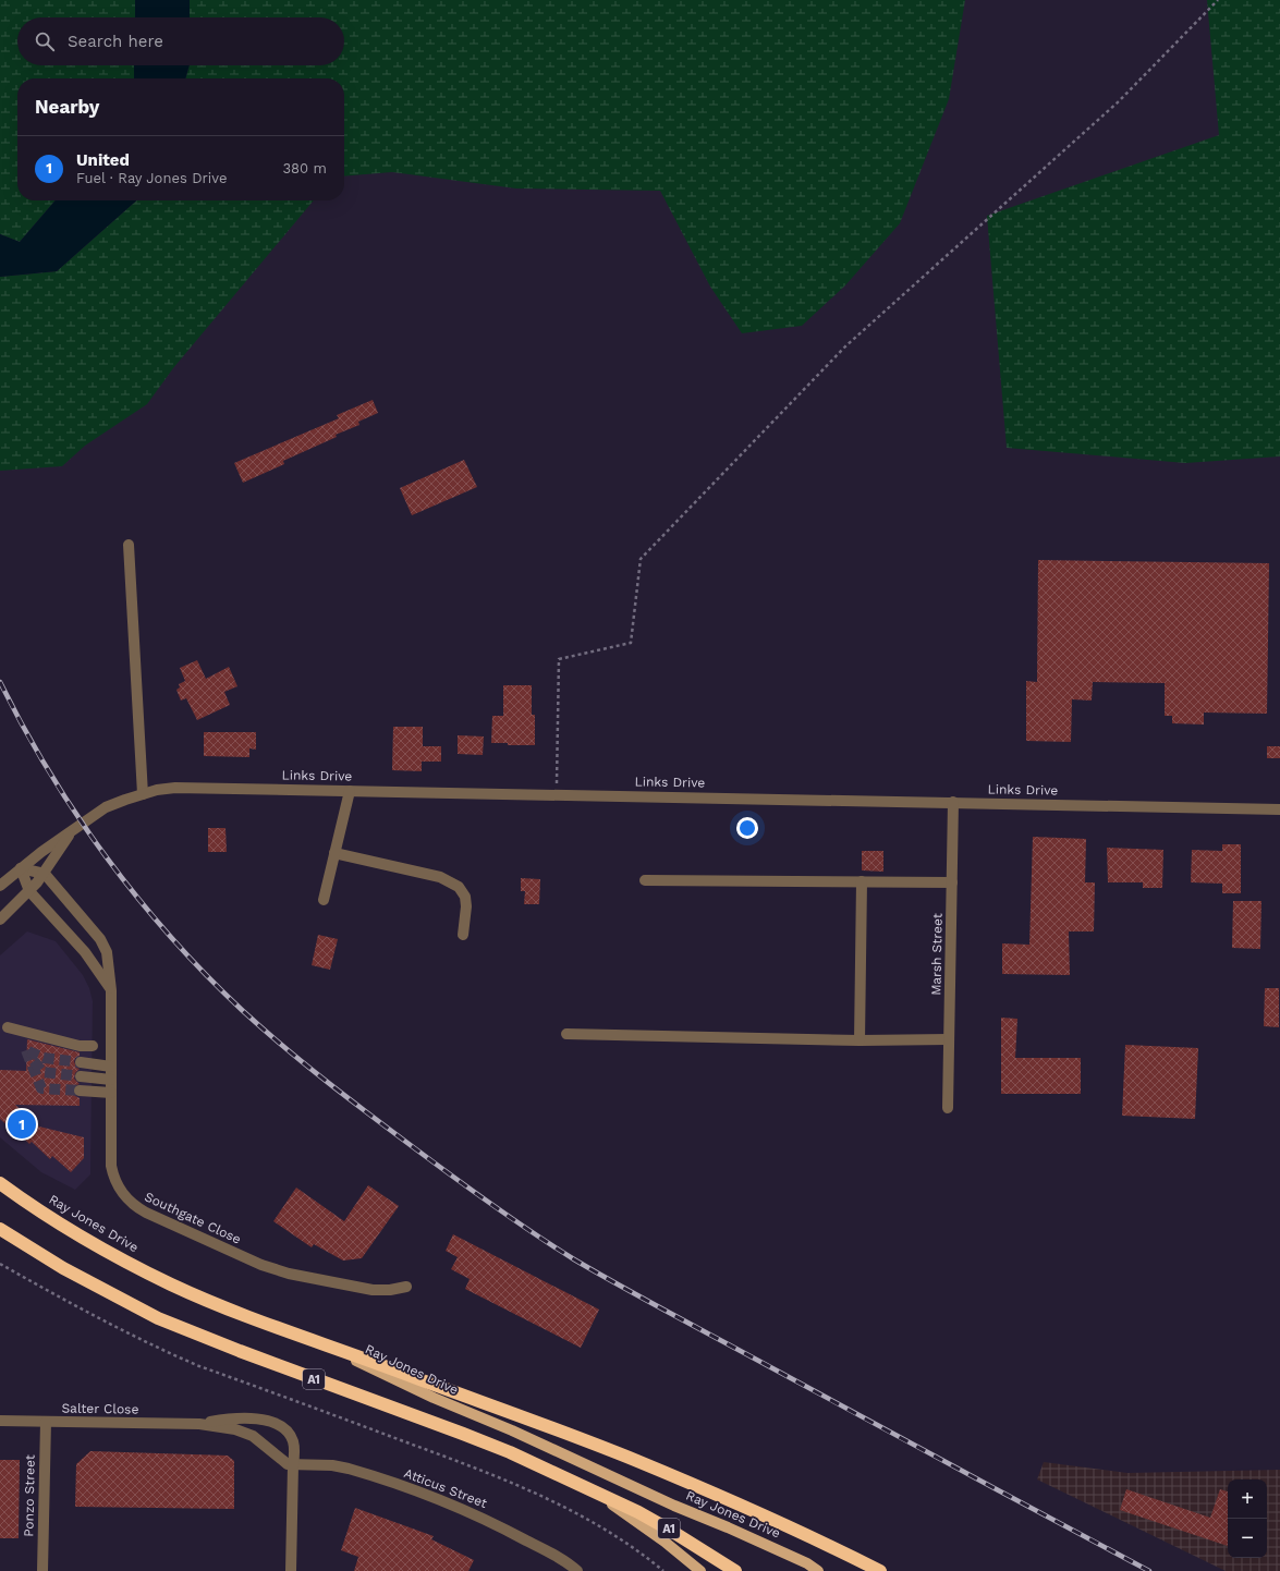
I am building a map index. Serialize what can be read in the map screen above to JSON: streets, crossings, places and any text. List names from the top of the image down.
{
  "streets": {
    "highway": ["Ray Jones Drive", "A1"],
    "street": [
      "Links Drive",
      "Marsh Street",
      "Southgate Close",
      "Salter Close",
      "Atticus Street",
      "Ponzo Street"
    ]
  },
  "crossings": [
    ["Links Drive", "Marsh Street"],
    ["Links Drive", "Southgate Close"],
    ["Salter Close", "Atticus Street"],
    ["Salter Close", "Ponzo Street"]
  ],
  "page": {
    "search": "Search here",
    "heading": "Nearby",
    "list": [
      {
        "mark": "1",
        "name": "United",
        "note": "Fuel · Ray Jones Drive",
        "value": "380 m"
      }
    ],
    "pins": "1",
    "map_buttons": ["+", "−"]
  }
}
